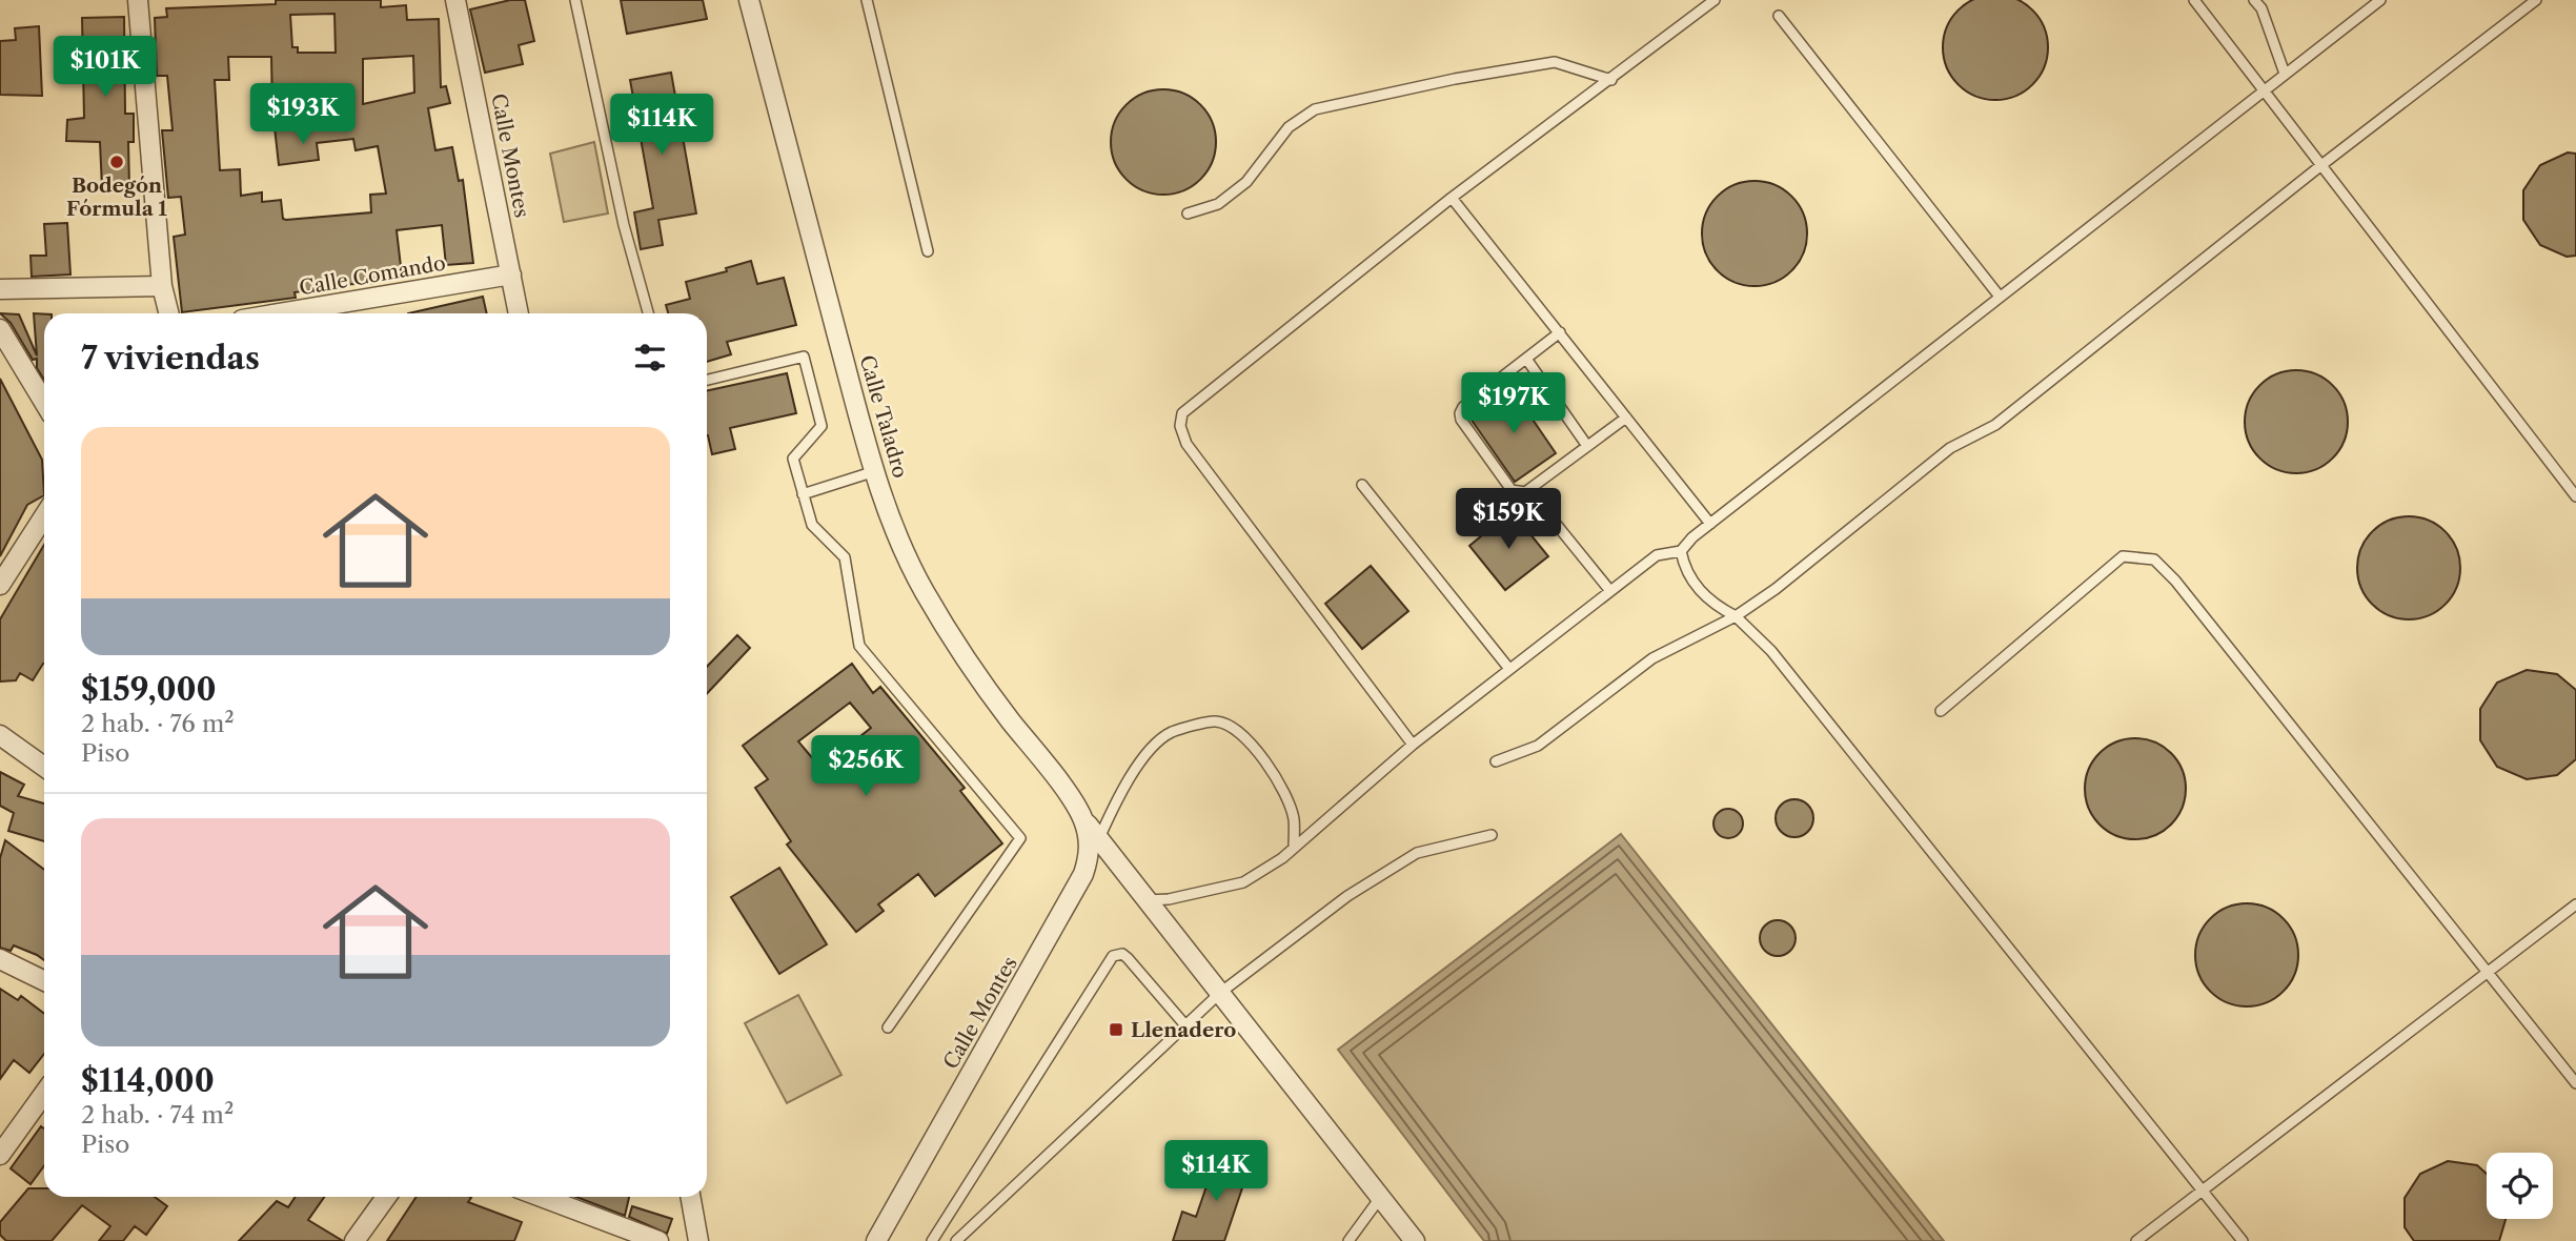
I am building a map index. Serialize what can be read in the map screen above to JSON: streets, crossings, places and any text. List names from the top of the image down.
{
  "streets": {
    "street": ["Calle Montes", "Calle Comando", "Calle Taladro"]
  },
  "crossings": [
    ["Calle Montes", "Calle Comando"],
    ["Calle Montes", "Calle Taladro"]
  ],
  "places": {
    "other": ["Bodegón Fórmula 1"],
    "transit": ["Llenadero"]
  },
  "page": {
    "price": [
      "$101K",
      "$193K",
      "$114K",
      "$197K",
      "$159K",
      "$256K",
      "$114K"
    ],
    "heading": "7 viviendas",
    "list": [
      {
        "name": "$159,000",
        "note": "2 hab. · 76 m² · Piso"
      },
      {
        "name": "$114,000",
        "note": "2 hab. · 74 m² · Piso"
      }
    ]
  }
}
